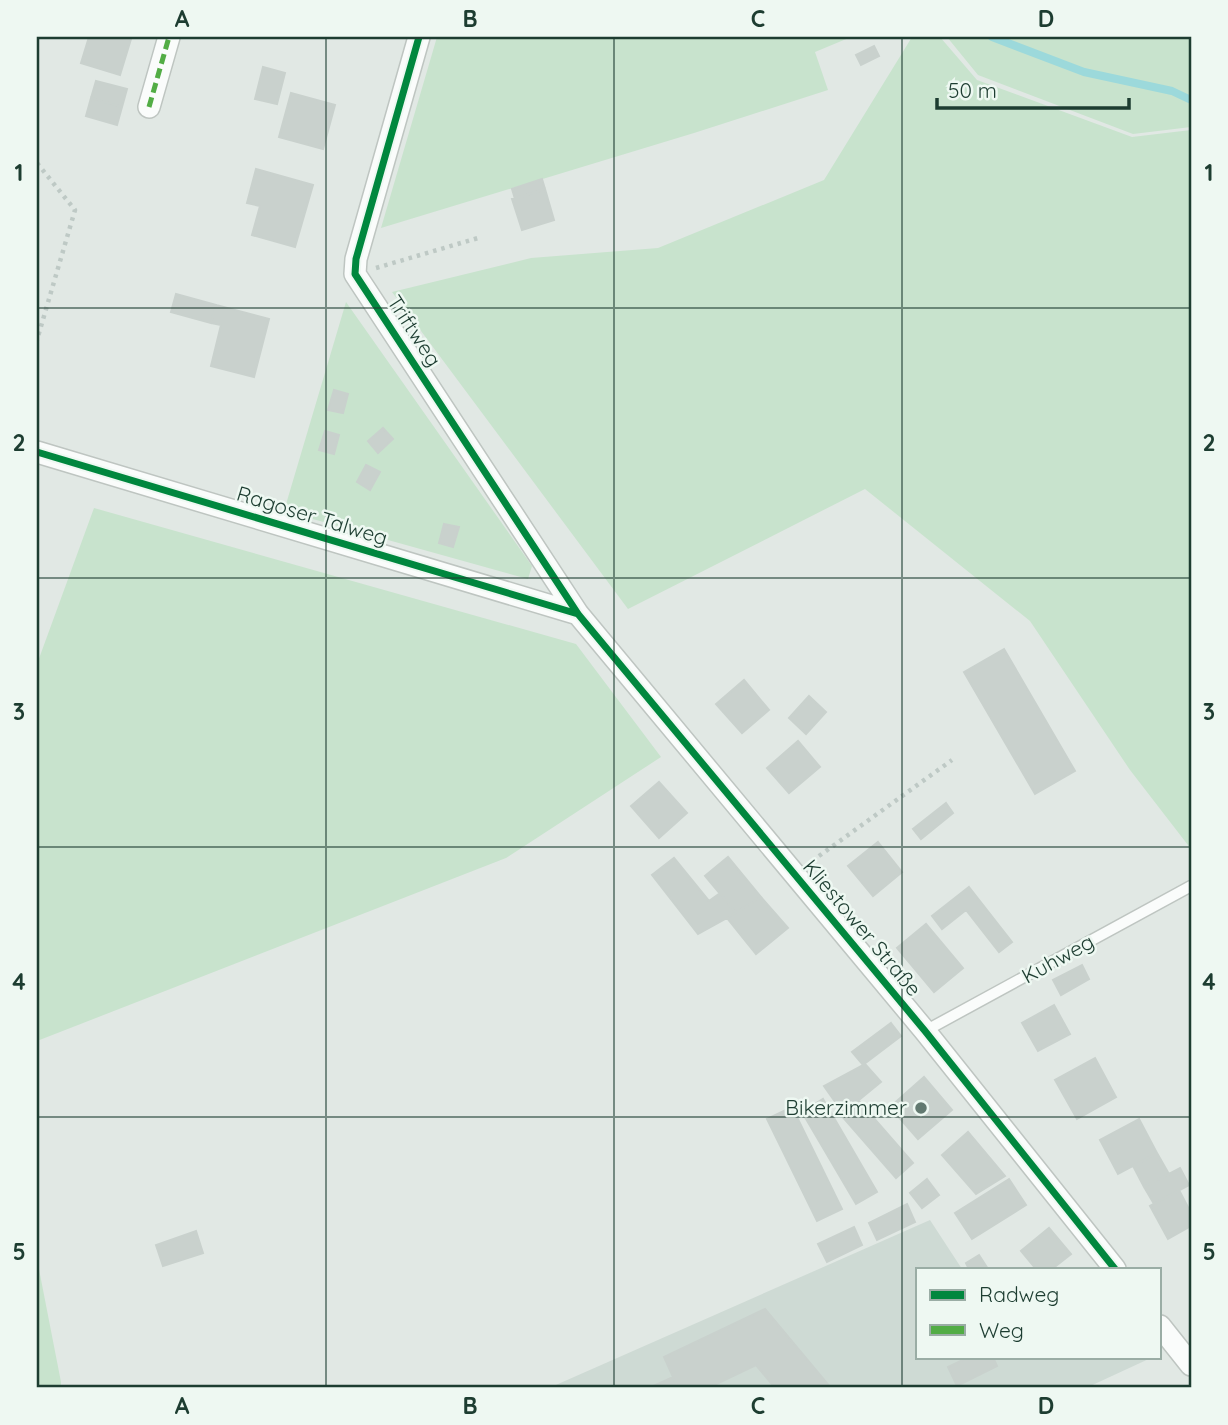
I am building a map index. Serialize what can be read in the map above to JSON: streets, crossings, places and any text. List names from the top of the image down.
{
  "streets": {
    "street": ["Triftweg", "Ragoser Talweg", "Kliestower Straße"],
    "lane": ["Kuhweg"]
  },
  "crossings": [
    ["Triftweg", "Ragoser Talweg"],
    ["Triftweg", "Kliestower Straße"],
    ["Ragoser Talweg", "Kliestower Straße"],
    ["Kliestower Straße", "Kuhweg"]
  ],
  "places": ["Bikerzimmer"],
  "legend": ["Radweg", "Weg"],
  "scale_bar": "50 m",
  "grid": {
    "columns": [
      "A",
      "B",
      "C",
      "D"
    ],
    "rows": [
      "1",
      "2",
      "3",
      "4",
      "5"
    ]
  }
}
